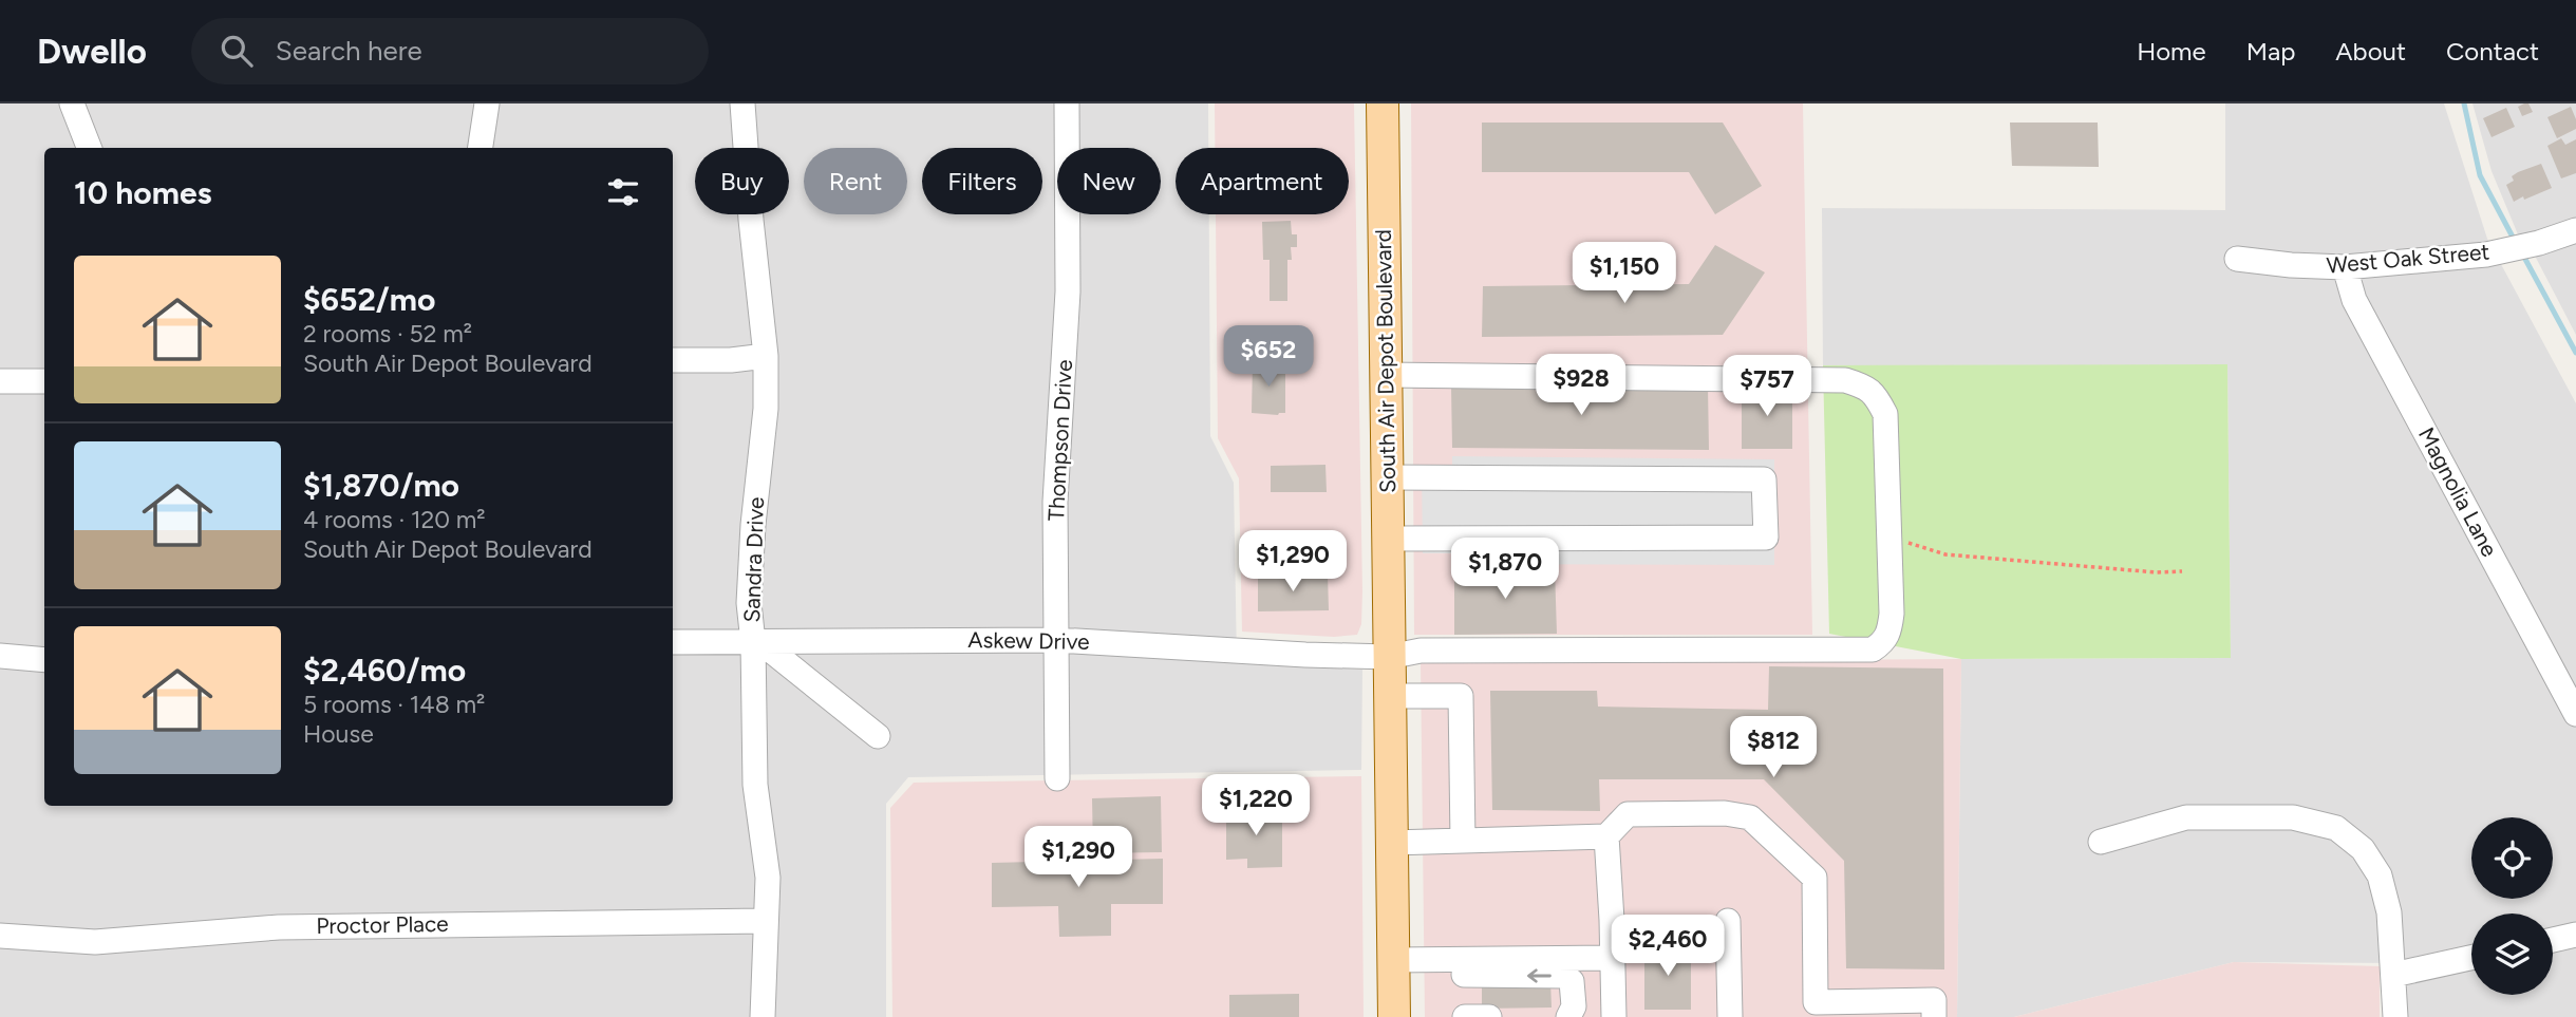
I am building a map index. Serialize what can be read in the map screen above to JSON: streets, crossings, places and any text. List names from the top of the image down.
{
  "streets": {
    "main road": ["South Air Depot Boulevard"],
    "street": [
      "West Oak Street",
      "Thompson Drive",
      "Magnolia Lane",
      "Sandra Drive",
      "Askew Drive",
      "Proctor Place"
    ]
  },
  "crossings": [
    ["West Oak Street", "Magnolia Lane"],
    ["South Air Depot Boulevard", "Askew Drive"],
    ["Thompson Drive", "Askew Drive"],
    ["Sandra Drive", "Askew Drive"],
    ["Sandra Drive", "Proctor Place"]
  ],
  "page": {
    "header": "Dwello",
    "search": "Search here",
    "nav": [
      "Home",
      "Map",
      "About",
      "Contact"
    ],
    "chip": [
      "Buy",
      "Rent",
      "Filters",
      "New",
      "Apartment"
    ],
    "heading": "10 homes",
    "list": [
      {
        "name": "$652/mo",
        "note": "2 rooms · 52 m² · South Air Depot Boulevard"
      },
      {
        "name": "$1,870/mo",
        "note": "4 rooms · 120 m² · South Air Depot Boulevard"
      },
      {
        "name": "$2,460/mo",
        "note": "5 rooms · 148 m² · House"
      }
    ],
    "price": [
      "$1,150",
      "$652",
      "$928",
      "$757",
      "$1,290",
      "$1,870",
      "$812",
      "$1,220",
      "$1,290",
      "$2,460"
    ]
  }
}
